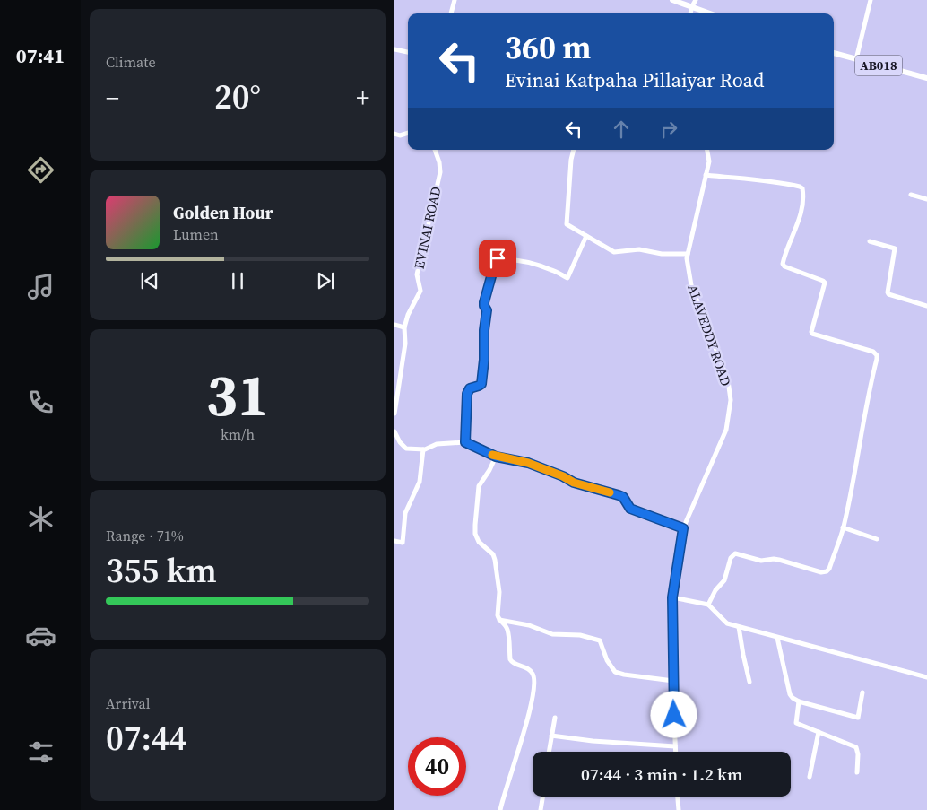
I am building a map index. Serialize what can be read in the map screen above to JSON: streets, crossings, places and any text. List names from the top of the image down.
{
  "streets": {
    "main road": ["AB018"],
    "street": ["EVINAI ROAD", "ALAVEDDY ROAD"]
  },
  "page": {
    "tabs": "07:41",
    "tile": [
      "Climate",
      ["31", "km/h"],
      ["Range · 71%", "355 km"],
      ["Arrival", "07:44"]
    ],
    "turn": ["360 m", "Evinai Katpaha Pillaiyar Road"],
    "heat": ["−", "20°", "+"],
    "song": ["Golden Hour", "Lumen"],
    "limit": "40",
    "trip": "07:44 · 3 min · 1.2 km"
  }
}
